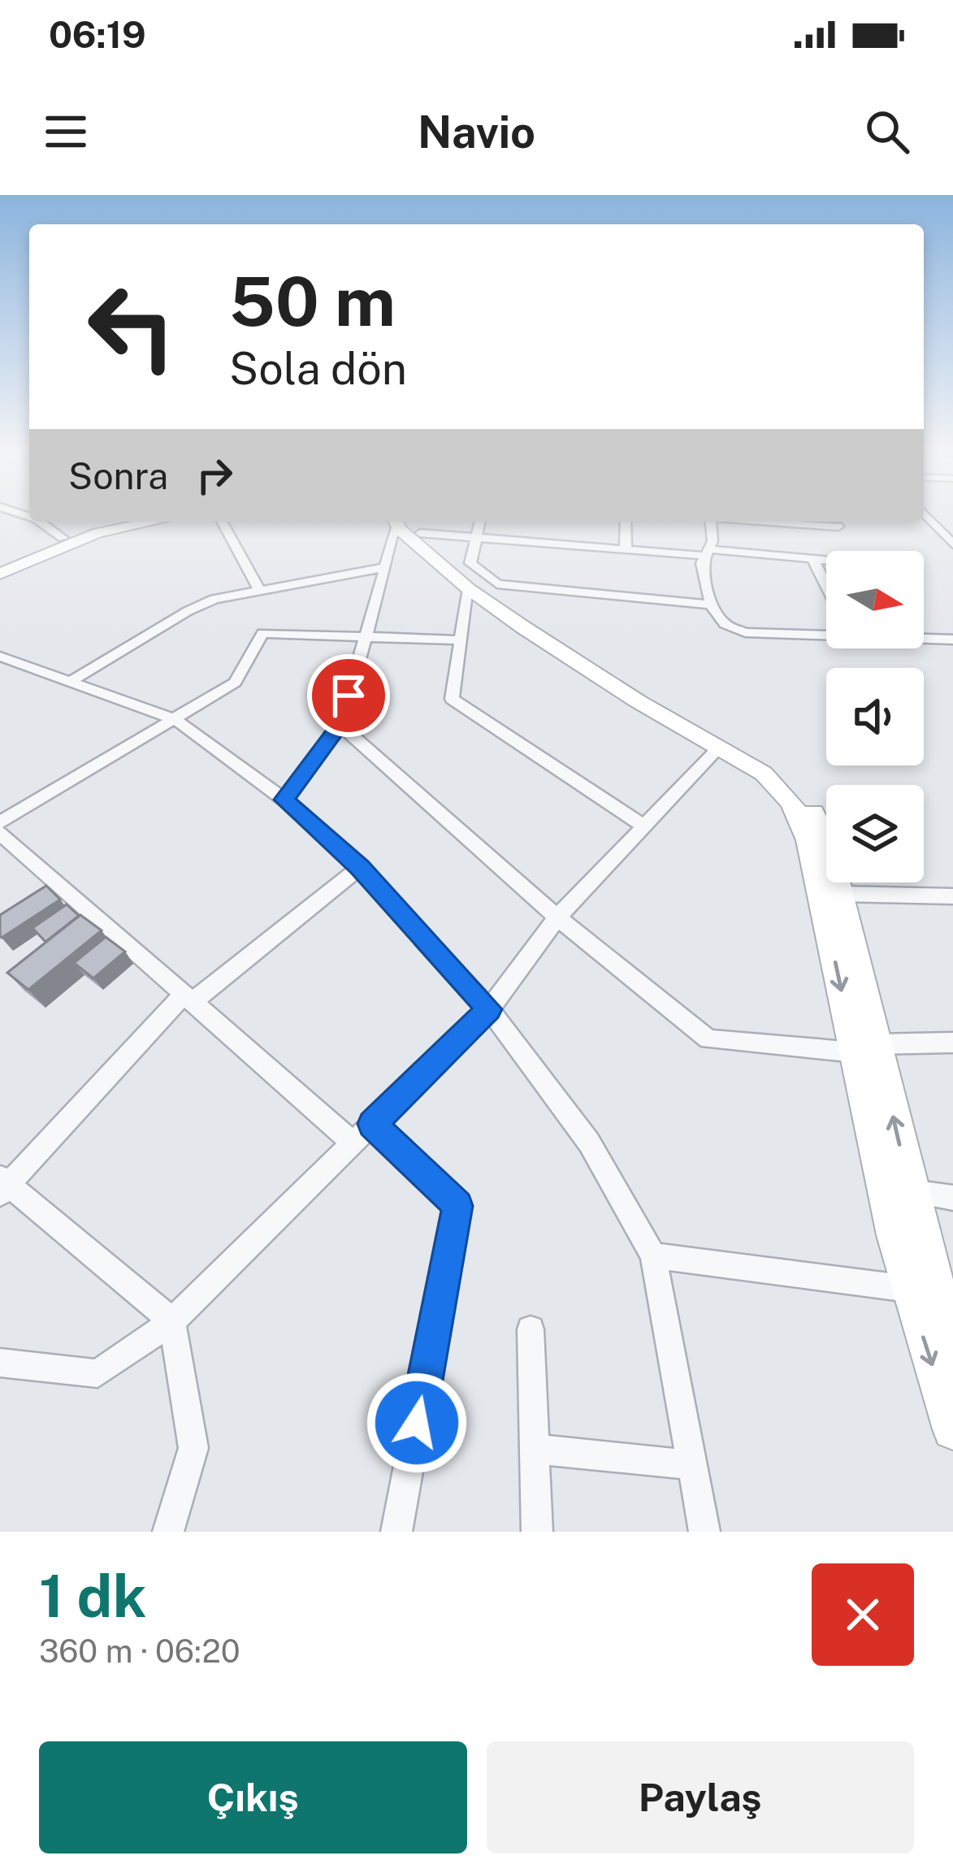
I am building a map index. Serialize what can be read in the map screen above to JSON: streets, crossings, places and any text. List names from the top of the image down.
{
  "north": "right",
  "page": {
    "status": "06:19",
    "header": "Navio",
    "turn": ["50 m", "Sola dön"],
    "then": "Sonra",
    "heading": ["1 dk", "360 m · 06:20"],
    "buttons": ["Çıkış", "Paylaş"]
  }
}
